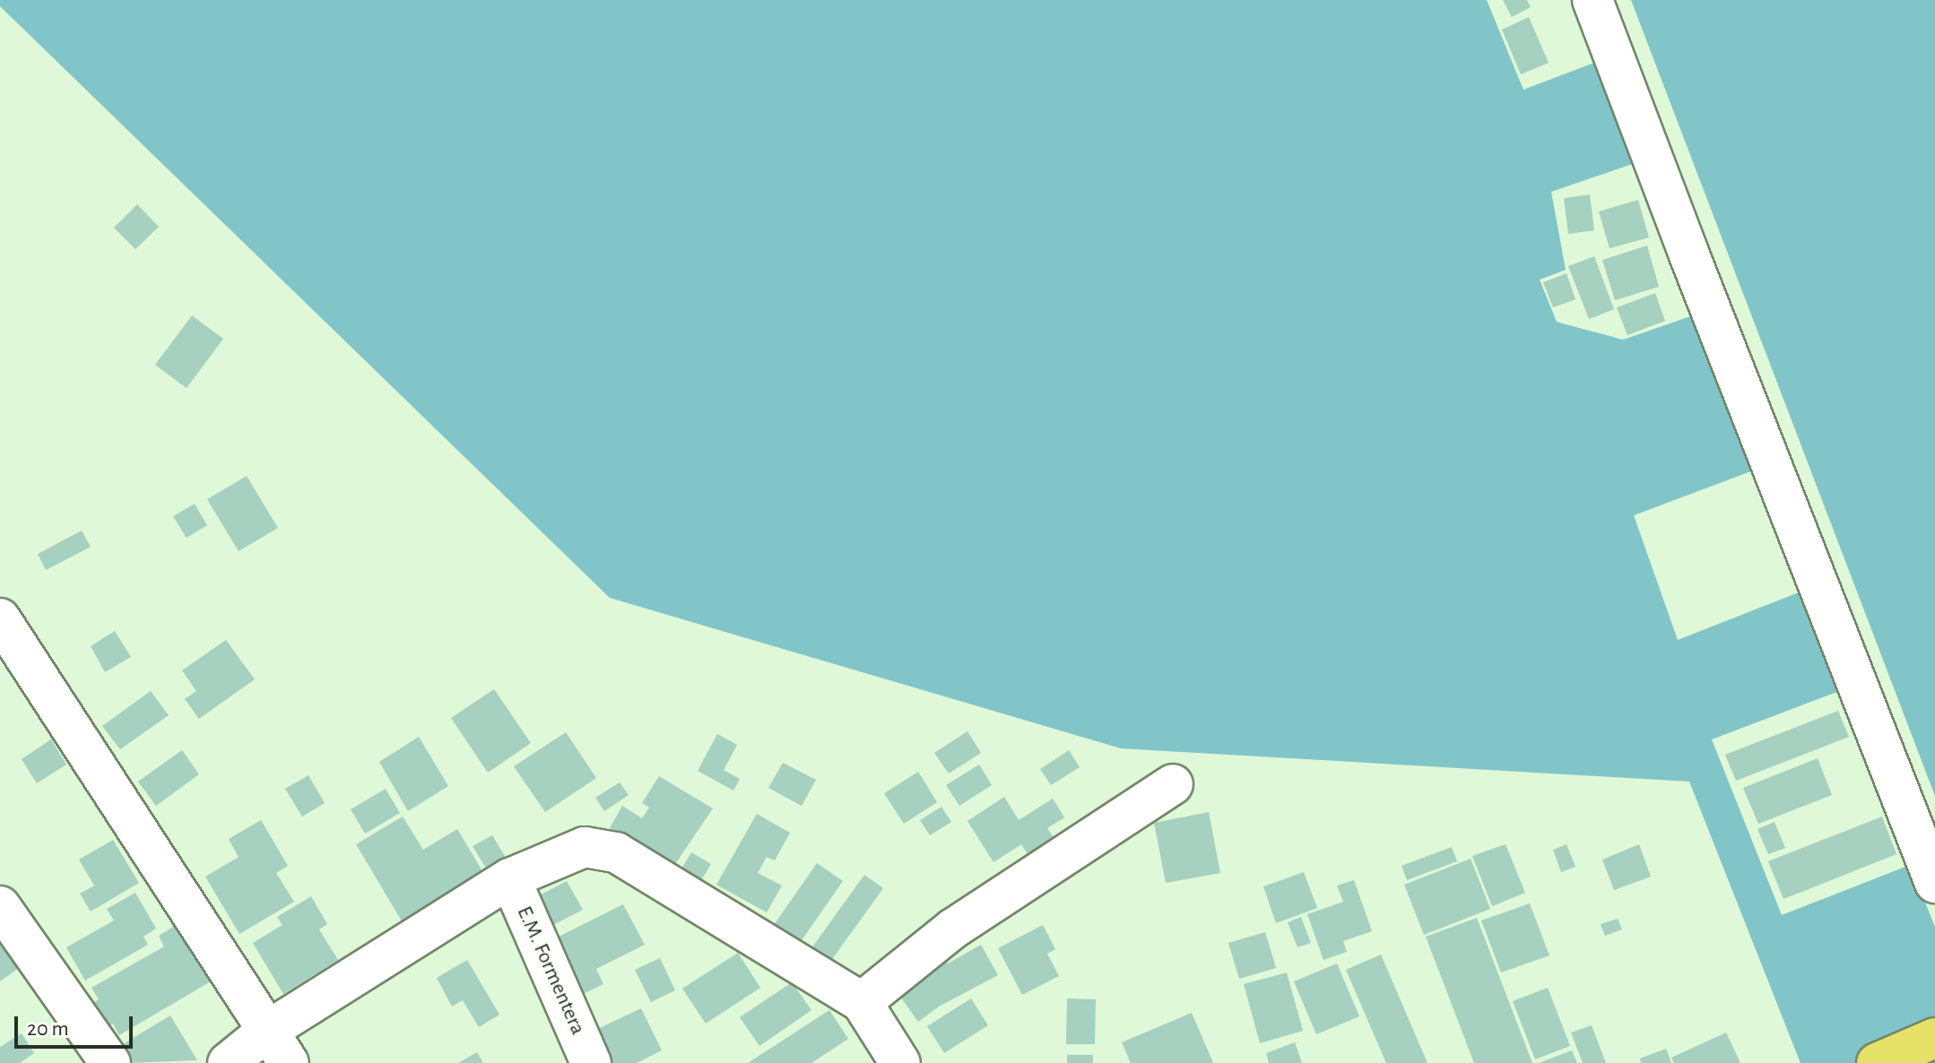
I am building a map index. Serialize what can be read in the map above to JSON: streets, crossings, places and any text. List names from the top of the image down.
{
  "streets": {
    "street": ["E.M. Formentera"]
  },
  "scale_bar": "20 m"
}
